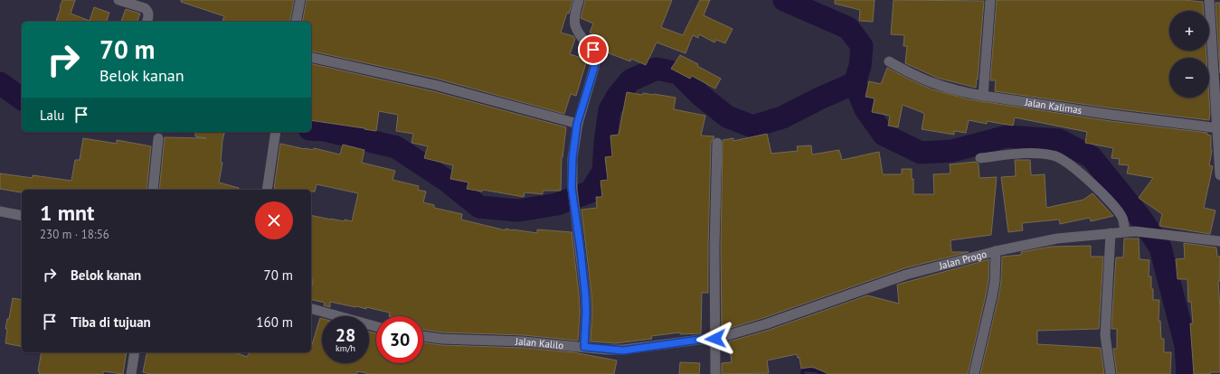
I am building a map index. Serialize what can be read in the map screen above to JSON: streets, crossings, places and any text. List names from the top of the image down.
{
  "streets": {
    "street": ["Jalan Kalimas", "Jalan Progo", "Jalan Kalilo"]
  },
  "crossings": [
    ["Jalan Progo", "Jalan Kalilo"]
  ],
  "page": {
    "map_buttons": ["+", "−"],
    "turn": ["70 m", "Belok kanan"],
    "then": "Lalu",
    "heading": ["1 mnt", "230 m · 18:56"],
    "list": [
      {
        "name": "Belok kanan",
        "value": "70 m"
      },
      {
        "name": "Tiba di tujuan",
        "value": "160 m"
      }
    ],
    "speed": "28 km/h",
    "limit": "30"
  }
}
